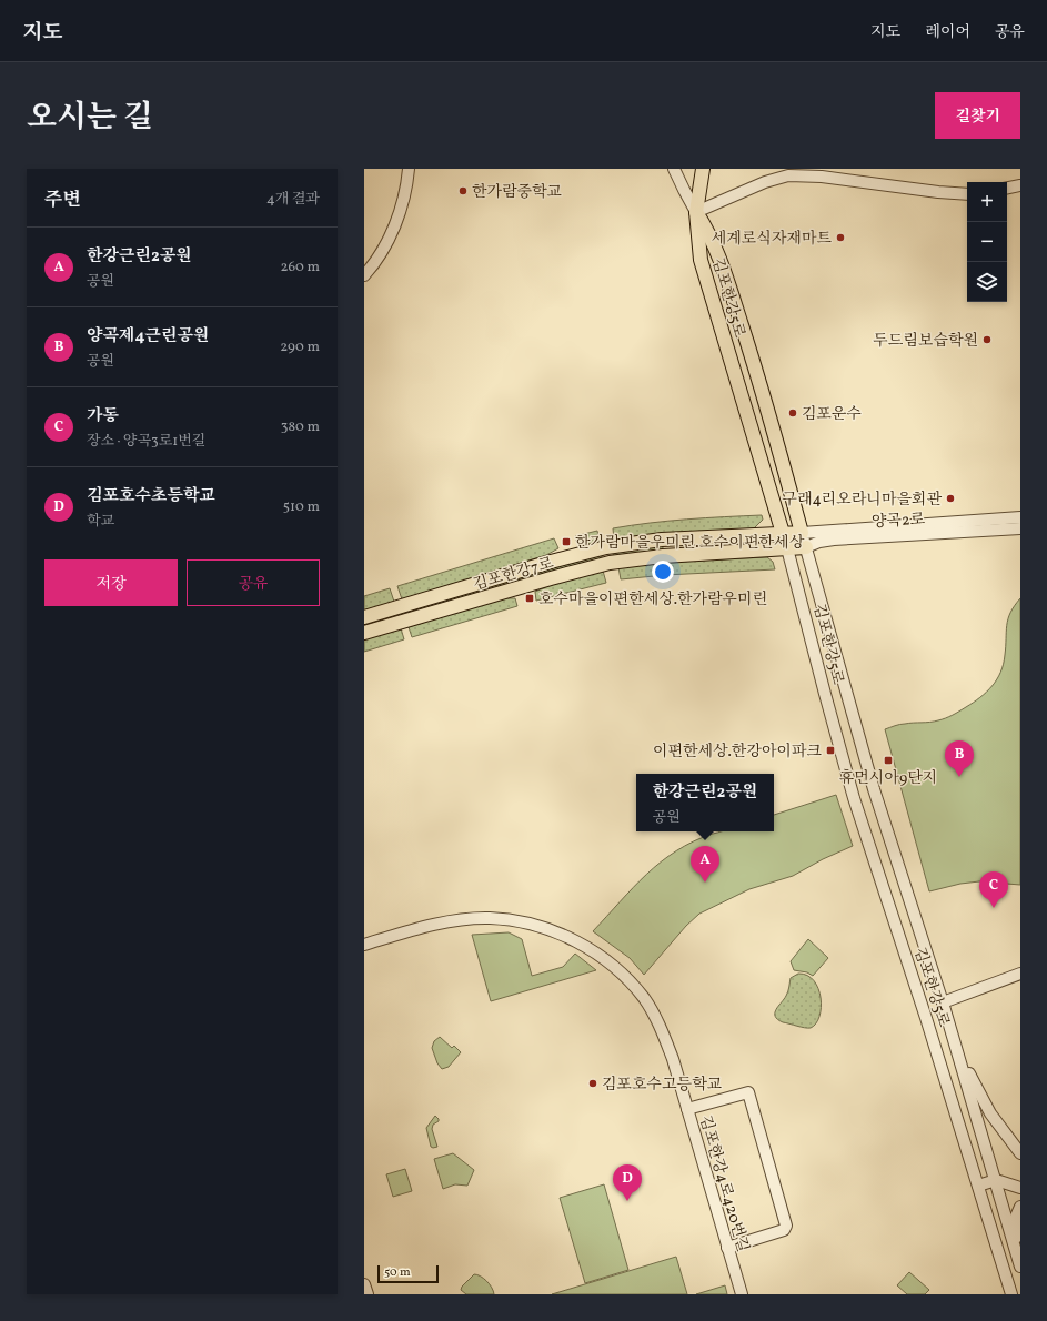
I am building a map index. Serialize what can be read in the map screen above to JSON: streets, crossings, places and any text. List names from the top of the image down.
{
  "streets": {
    "main road": ["김포한강5로", "김포한강7로"],
    "street": ["양곡2로", "김포한강4로420번길"]
  },
  "crossings": [
    ["김포한강5로", "양곡2로"],
    ["김포한강5로", "김포한강7로"],
    ["양곡2로", "김포한강7로"]
  ],
  "places": {
    "other": [
      "한가람중학교",
      "세계로식자재마트",
      "두드림보습학원",
      "김포운수",
      "구래4리오라니마을회관",
      "김포호수고등학교"
    ],
    "transit": [
      "한가람마을우미린.호수이편한세상",
      "호수마을이편한세상.한가람우미린",
      "이편한세상.한강아이파크",
      "휴먼시아9단지"
    ]
  },
  "scale_bar": "50 m",
  "page": {
    "header": "지도",
    "nav": ["지도", "레이어", "공유"],
    "title": "오시는 길",
    "buttons": [
      "길찾기",
      ["저장", "공유"]
    ],
    "heading": ["주변", "4개 결과"],
    "map_buttons": ["+", "−"],
    "list": [
      {
        "mark": "A",
        "name": "한강근린2공원",
        "note": "공원",
        "value": "260 m"
      },
      {
        "mark": "B",
        "name": "양곡제4근린공원",
        "note": "공원",
        "value": "290 m"
      },
      {
        "mark": "C",
        "name": "가동",
        "note": "장소 · 양곡3로1번길",
        "value": "380 m"
      },
      {
        "mark": "D",
        "name": "김포호수초등학교",
        "note": "학교",
        "value": "510 m"
      }
    ],
    "pins": [
      "B",
      "A",
      "C",
      "D"
    ],
    "popup": ["한강근린2공원", "공원"],
    "scale": "50 m"
  }
}
